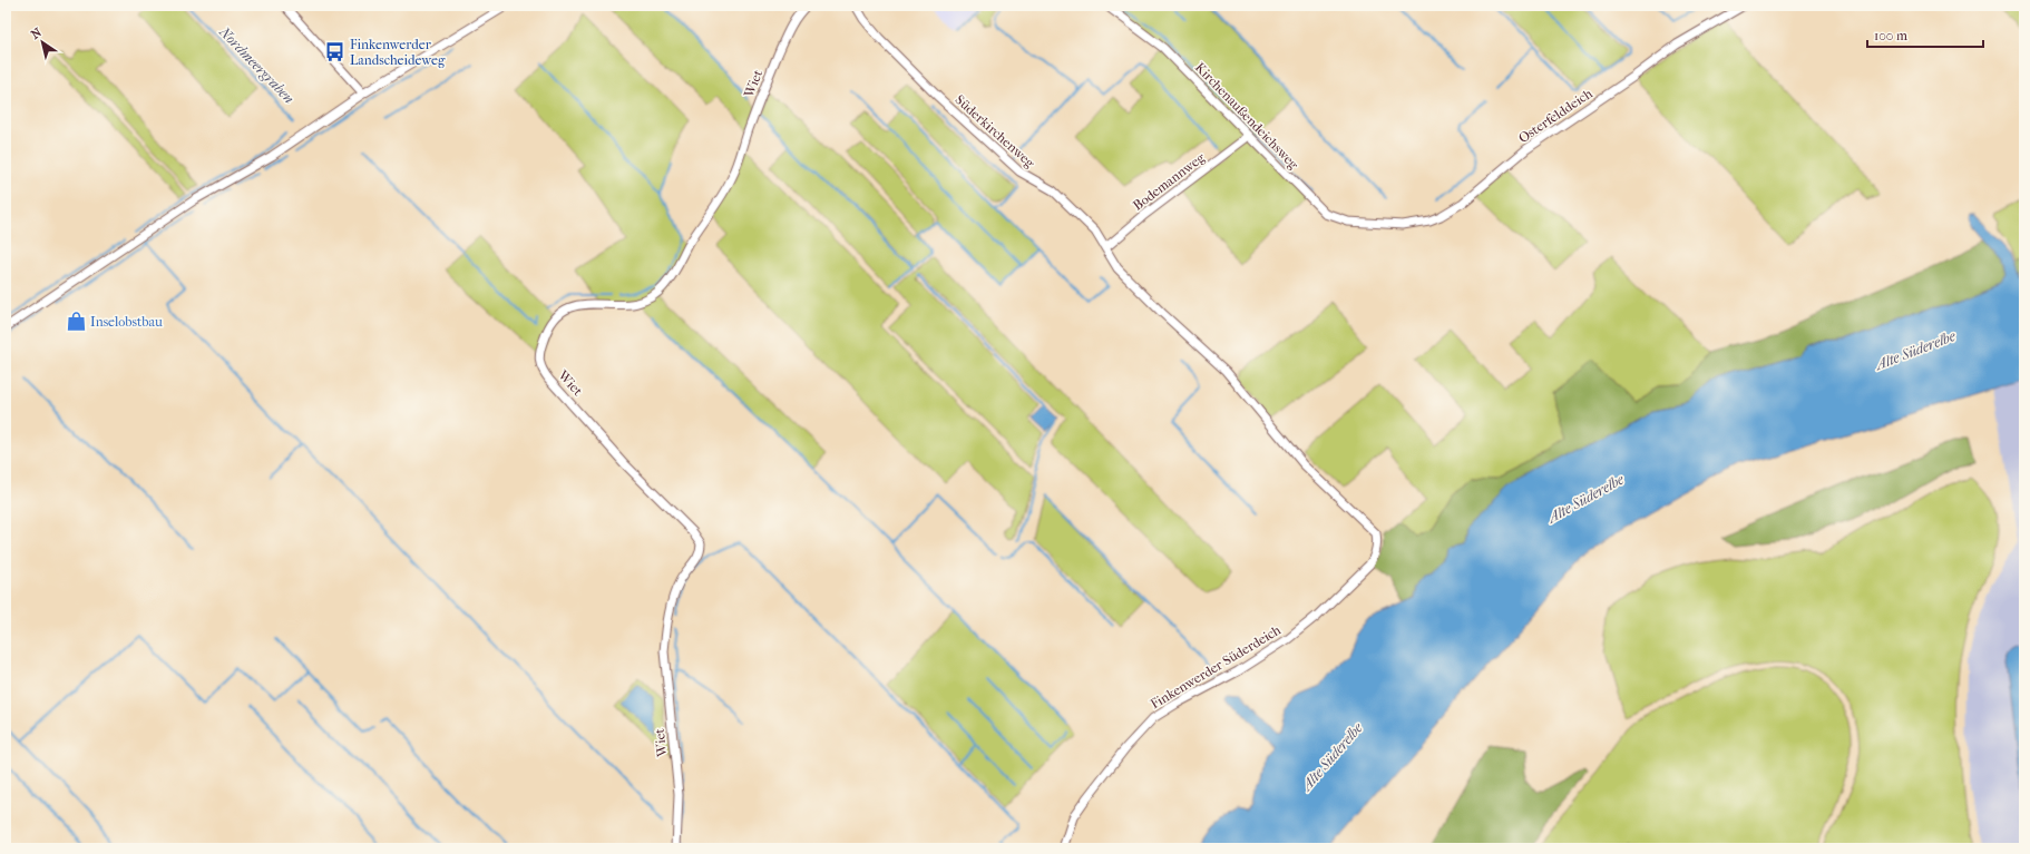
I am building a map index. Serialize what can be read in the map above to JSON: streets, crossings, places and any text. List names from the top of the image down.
{
  "streets": {
    "street": [
      "Wiet",
      "Kirchenaußendeichsweg",
      "Osterfelddeich",
      "Süderkirchenweg",
      "Bodemannweg",
      "Finkenwerder Süderdeich"
    ]
  },
  "crossings": [
    ["Kirchenaußendeichsweg", "Osterfelddeich"],
    ["Kirchenaußendeichsweg", "Bodemannweg"],
    ["Süderkirchenweg", "Bodemannweg"],
    ["Süderkirchenweg", "Finkenwerder Süderdeich"]
  ],
  "water": ["Nordmeergraben", "Alte Süderelbe"],
  "places": {
    "bus stop": ["Finkenwerder Landscheideweg"],
    "shop": ["Inselobstbau"]
  },
  "scale_bar": "100 m",
  "north": "top left"
}
